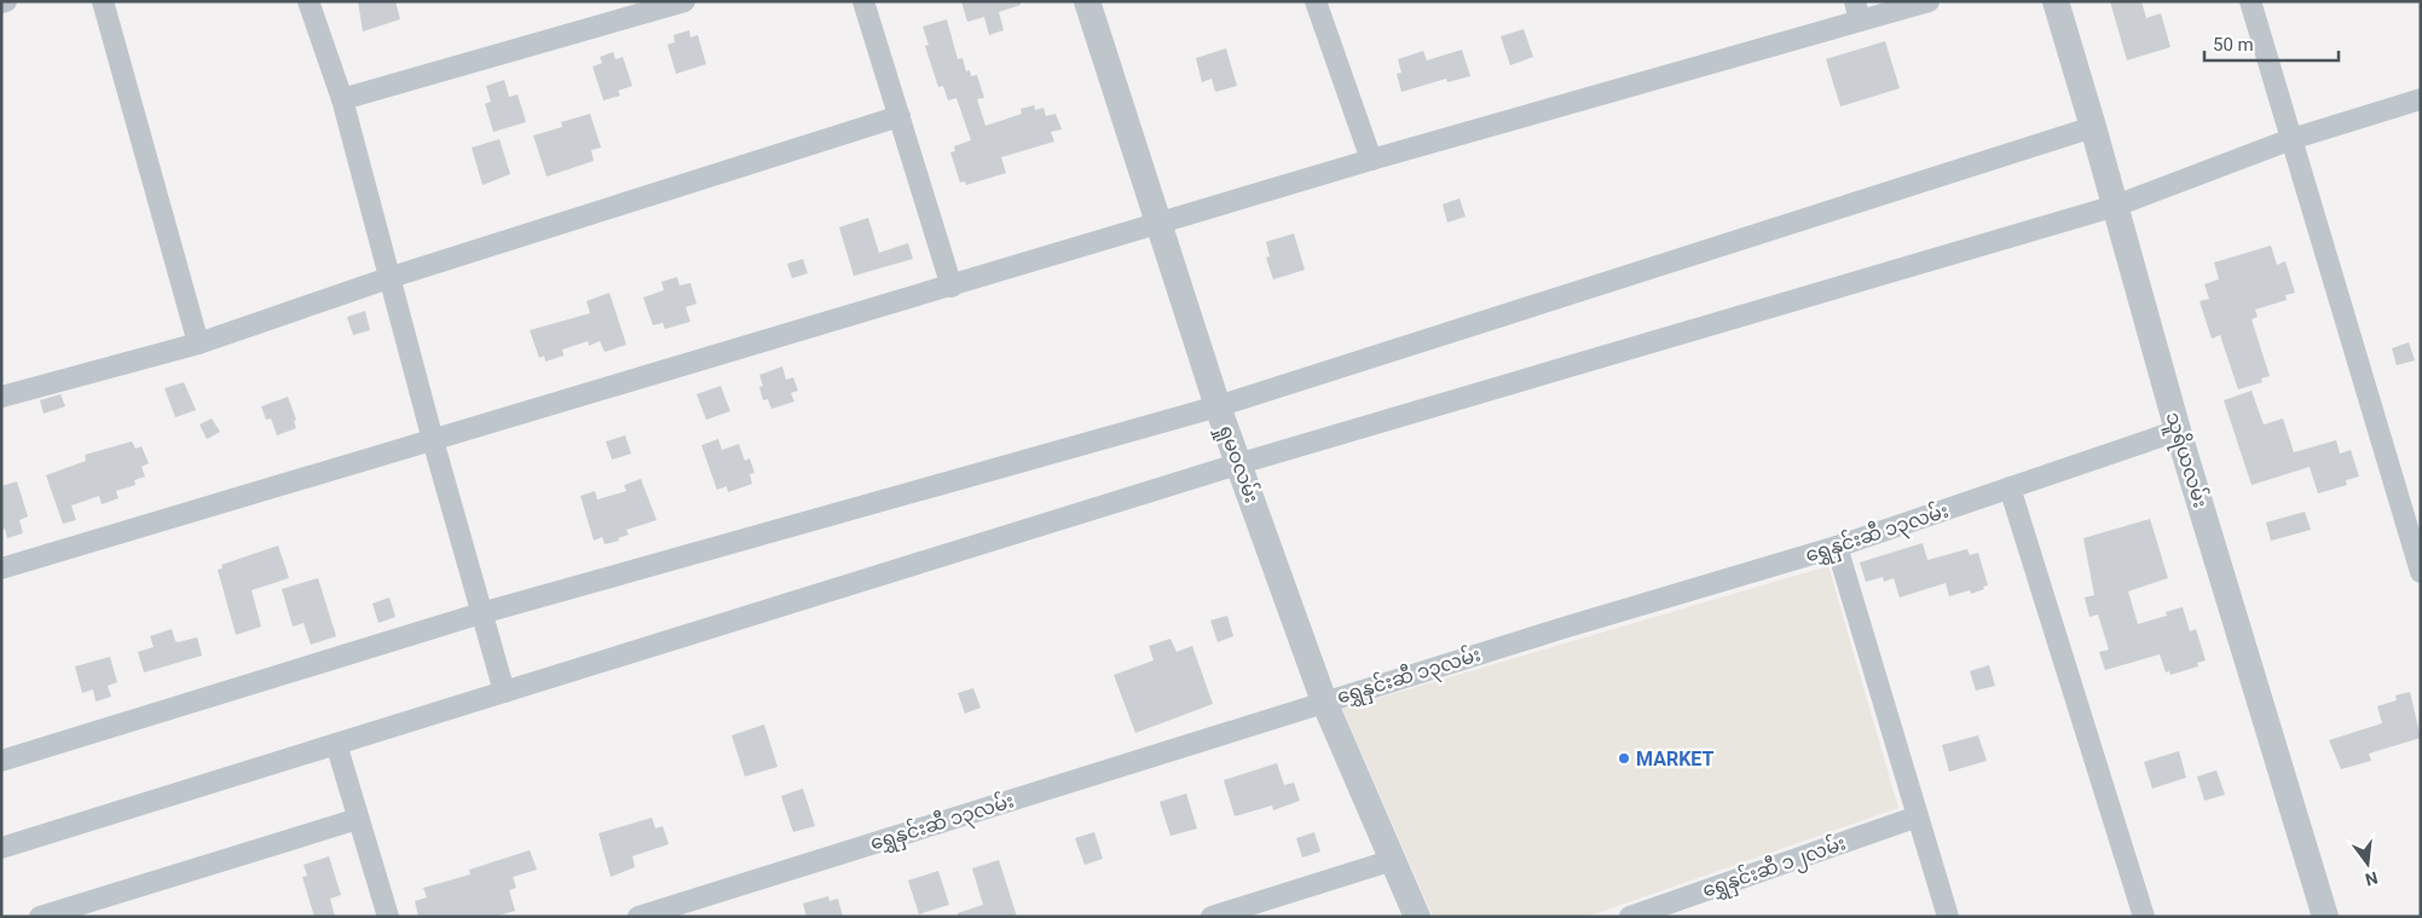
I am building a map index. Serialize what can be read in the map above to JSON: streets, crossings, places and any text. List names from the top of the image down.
{
  "streets": {
    "street": [
      "သူရိယလမ်း",
      "ရှုမဝလမ်း",
      "ရွှေနှင်းဆီ ၁၃လမ်း",
      "ရွှေနှင်းဆီ ၁၂လမ်း"
    ]
  },
  "crossings": [
    ["သူရိယလမ်း", "ရွှေနှင်းဆီ ၁၃လမ်း"],
    ["ရှုမဝလမ်း", "ရွှေနှင်းဆီ ၁၃လမ်း"]
  ],
  "places": ["MARKET"],
  "scale_bar": "50 m",
  "north": "bottom"
}
